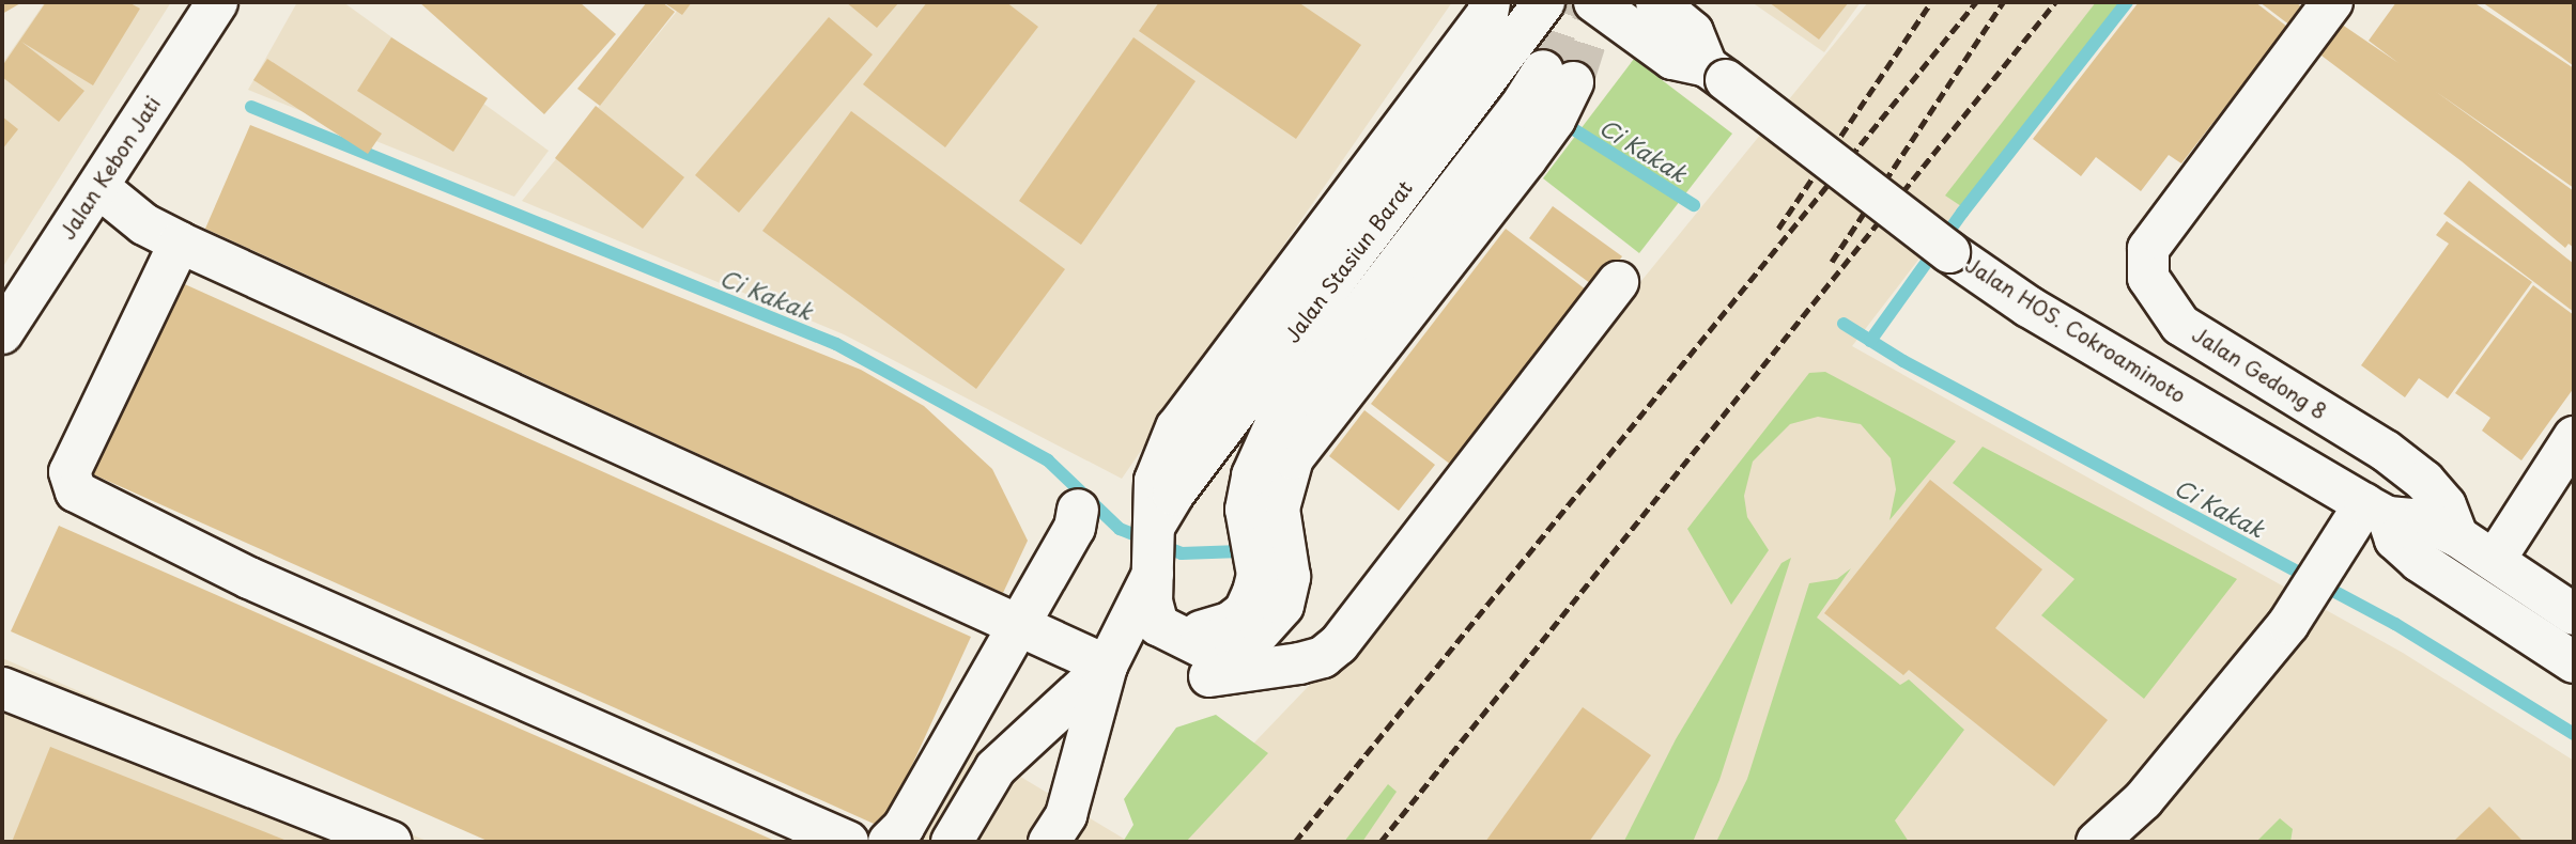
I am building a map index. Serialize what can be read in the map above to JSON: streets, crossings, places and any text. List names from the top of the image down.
{
  "streets": {
    "main road": [
      "Jalan Kebon Jati",
      "Jalan Stasiun Barat",
      "Jalan HOS. Cokroaminoto",
      "Jalan Gedong 8"
    ]
  },
  "crossings": [
    ["Jalan HOS. Cokroaminoto", "Jalan Gedong 8"]
  ],
  "water": ["Ci Kakak"]
}
